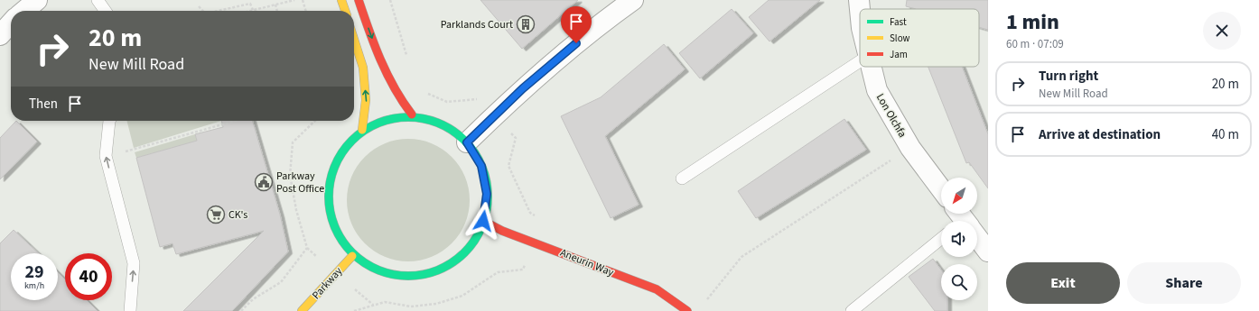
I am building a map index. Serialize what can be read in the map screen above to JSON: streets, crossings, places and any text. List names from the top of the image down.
{
  "streets": {
    "street": ["Lon Olchfa", "Aneurin Way", "Parkway"]
  },
  "places": {
    "building": ["Parklands Court"],
    "public building": ["Parkway Post Office"],
    "supermarket": ["CK's"]
  },
  "legend": ["Fast", "Slow", "Jam"],
  "north": "bottom left",
  "page": {
    "heading": ["1 min", "60 m · 07:09"],
    "turn": ["20 m", "New Mill Road"],
    "list": [
      {
        "name": "Turn right",
        "note": "New Mill Road",
        "value": "20 m"
      },
      {
        "name": "Arrive at destination",
        "value": "40 m"
      }
    ],
    "then": "Then",
    "speed": "29 km/h",
    "limit": "40",
    "buttons": ["Exit", "Share"]
  }
}
